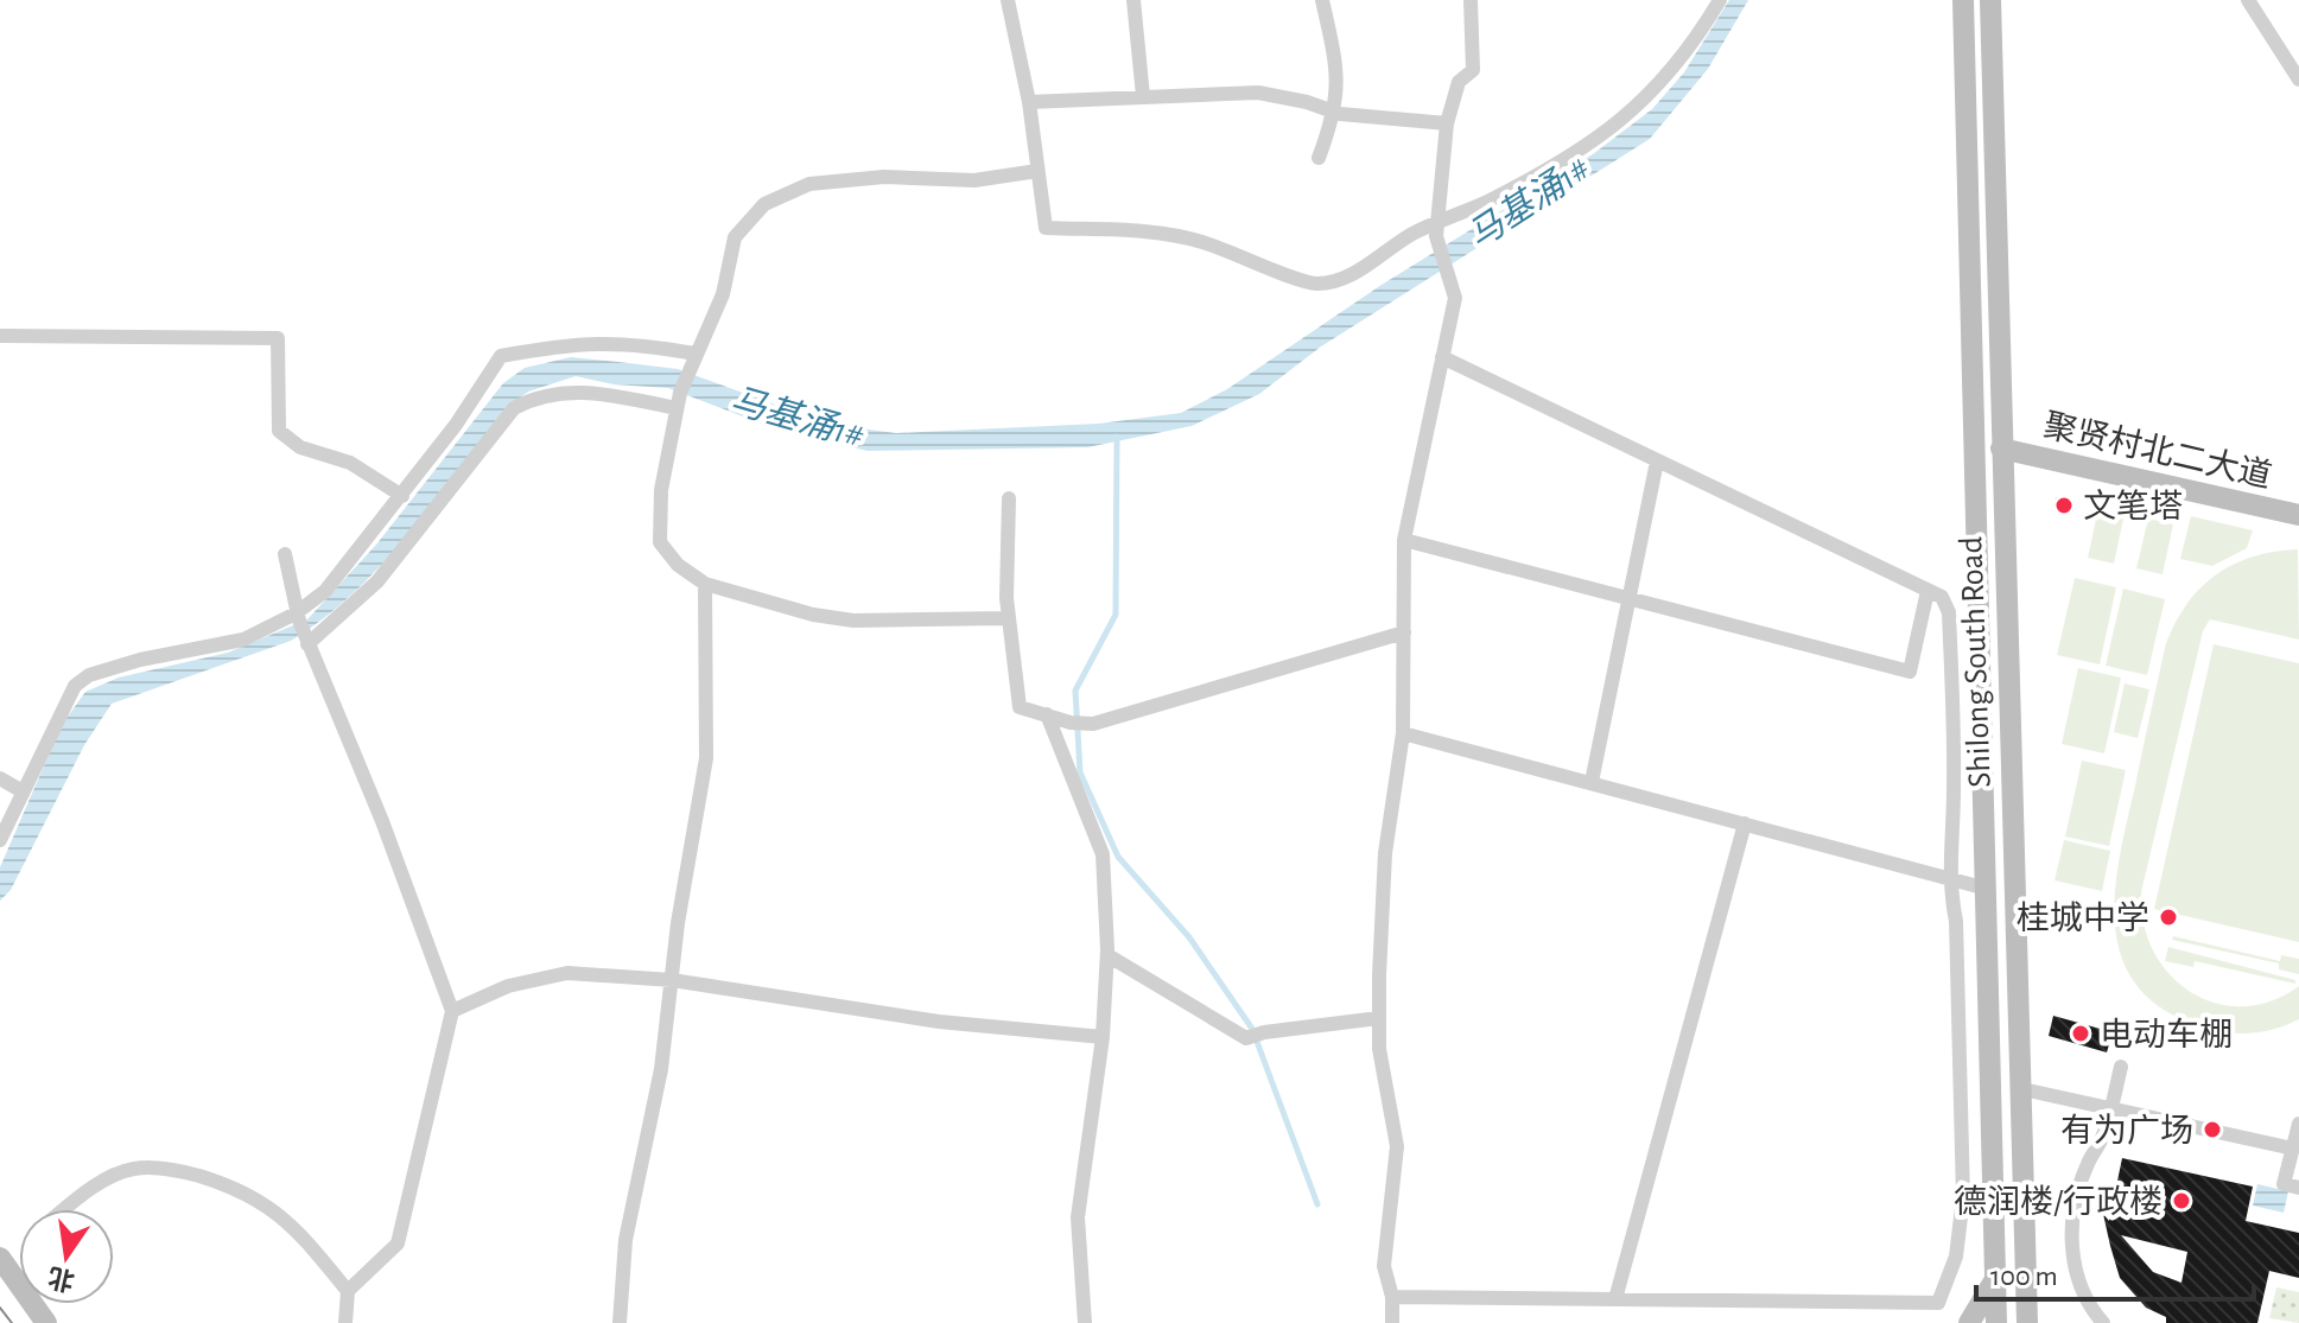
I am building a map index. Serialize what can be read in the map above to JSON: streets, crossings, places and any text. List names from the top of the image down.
{
  "streets": {
    "main road": ["聚贤村北二大道", "Shilong South Road"]
  },
  "crossings": [
    ["聚贤村北二大道", "Shilong South Road"]
  ],
  "water": ["马基涌1#"],
  "places": [
    "文笔塔",
    "桂城中学",
    "电动车棚",
    "有为广场",
    "德润楼/行政楼"
  ],
  "scale_bar": "100 m",
  "north": "bottom"
}
